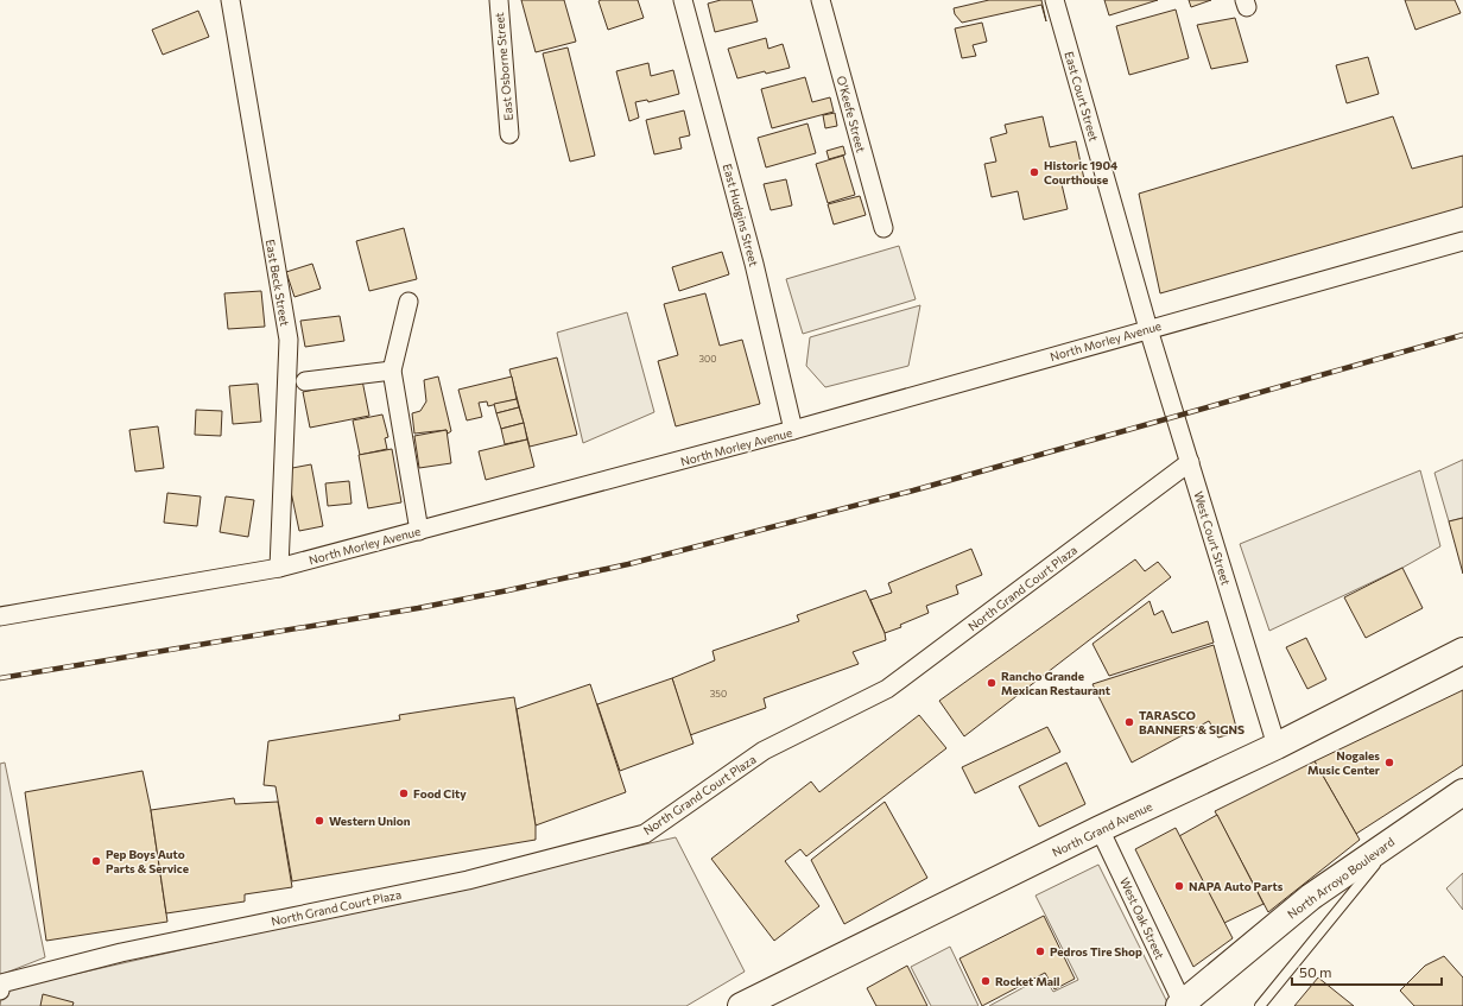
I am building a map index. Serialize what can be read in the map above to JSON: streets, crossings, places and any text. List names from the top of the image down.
{
  "streets": {
    "main road": ["North Grand Avenue", "North Arroyo Boulevard"],
    "street": [
      "East Osborne Street",
      "East Court Street",
      "O'Keefe Street",
      "East Hudgins Street",
      "East Beck Street",
      "North Morley Avenue",
      "West Court Street",
      "North Grand Court Plaza",
      "West Oak Street"
    ]
  },
  "crossings": [
    ["East Court Street", "North Morley Avenue"],
    ["East Court Street", "West Court Street"],
    ["East Hudgins Street", "North Morley Avenue"],
    ["East Beck Street", "North Morley Avenue"],
    ["North Morley Avenue", "West Court Street"],
    ["West Court Street", "North Grand Court Plaza"],
    ["West Court Street", "North Grand Avenue"],
    ["North Grand Avenue", "West Oak Street"],
    ["North Arroyo Boulevard", "West Oak Street"]
  ],
  "places": [
    "Historic 1904 Courthouse",
    "Rancho Grande Mexican Restaurant",
    "TARASCO BANNERS & SIGNS",
    "Nogales Music Center",
    "Food City",
    "Western Union",
    "Pep Boys Auto Parts & Service",
    "NAPA Auto Parts",
    "Pedros Tire Shop",
    "Rocket Mail"
  ],
  "house_numbers": ["300", "350"],
  "scale_bar": "50 m"
}
